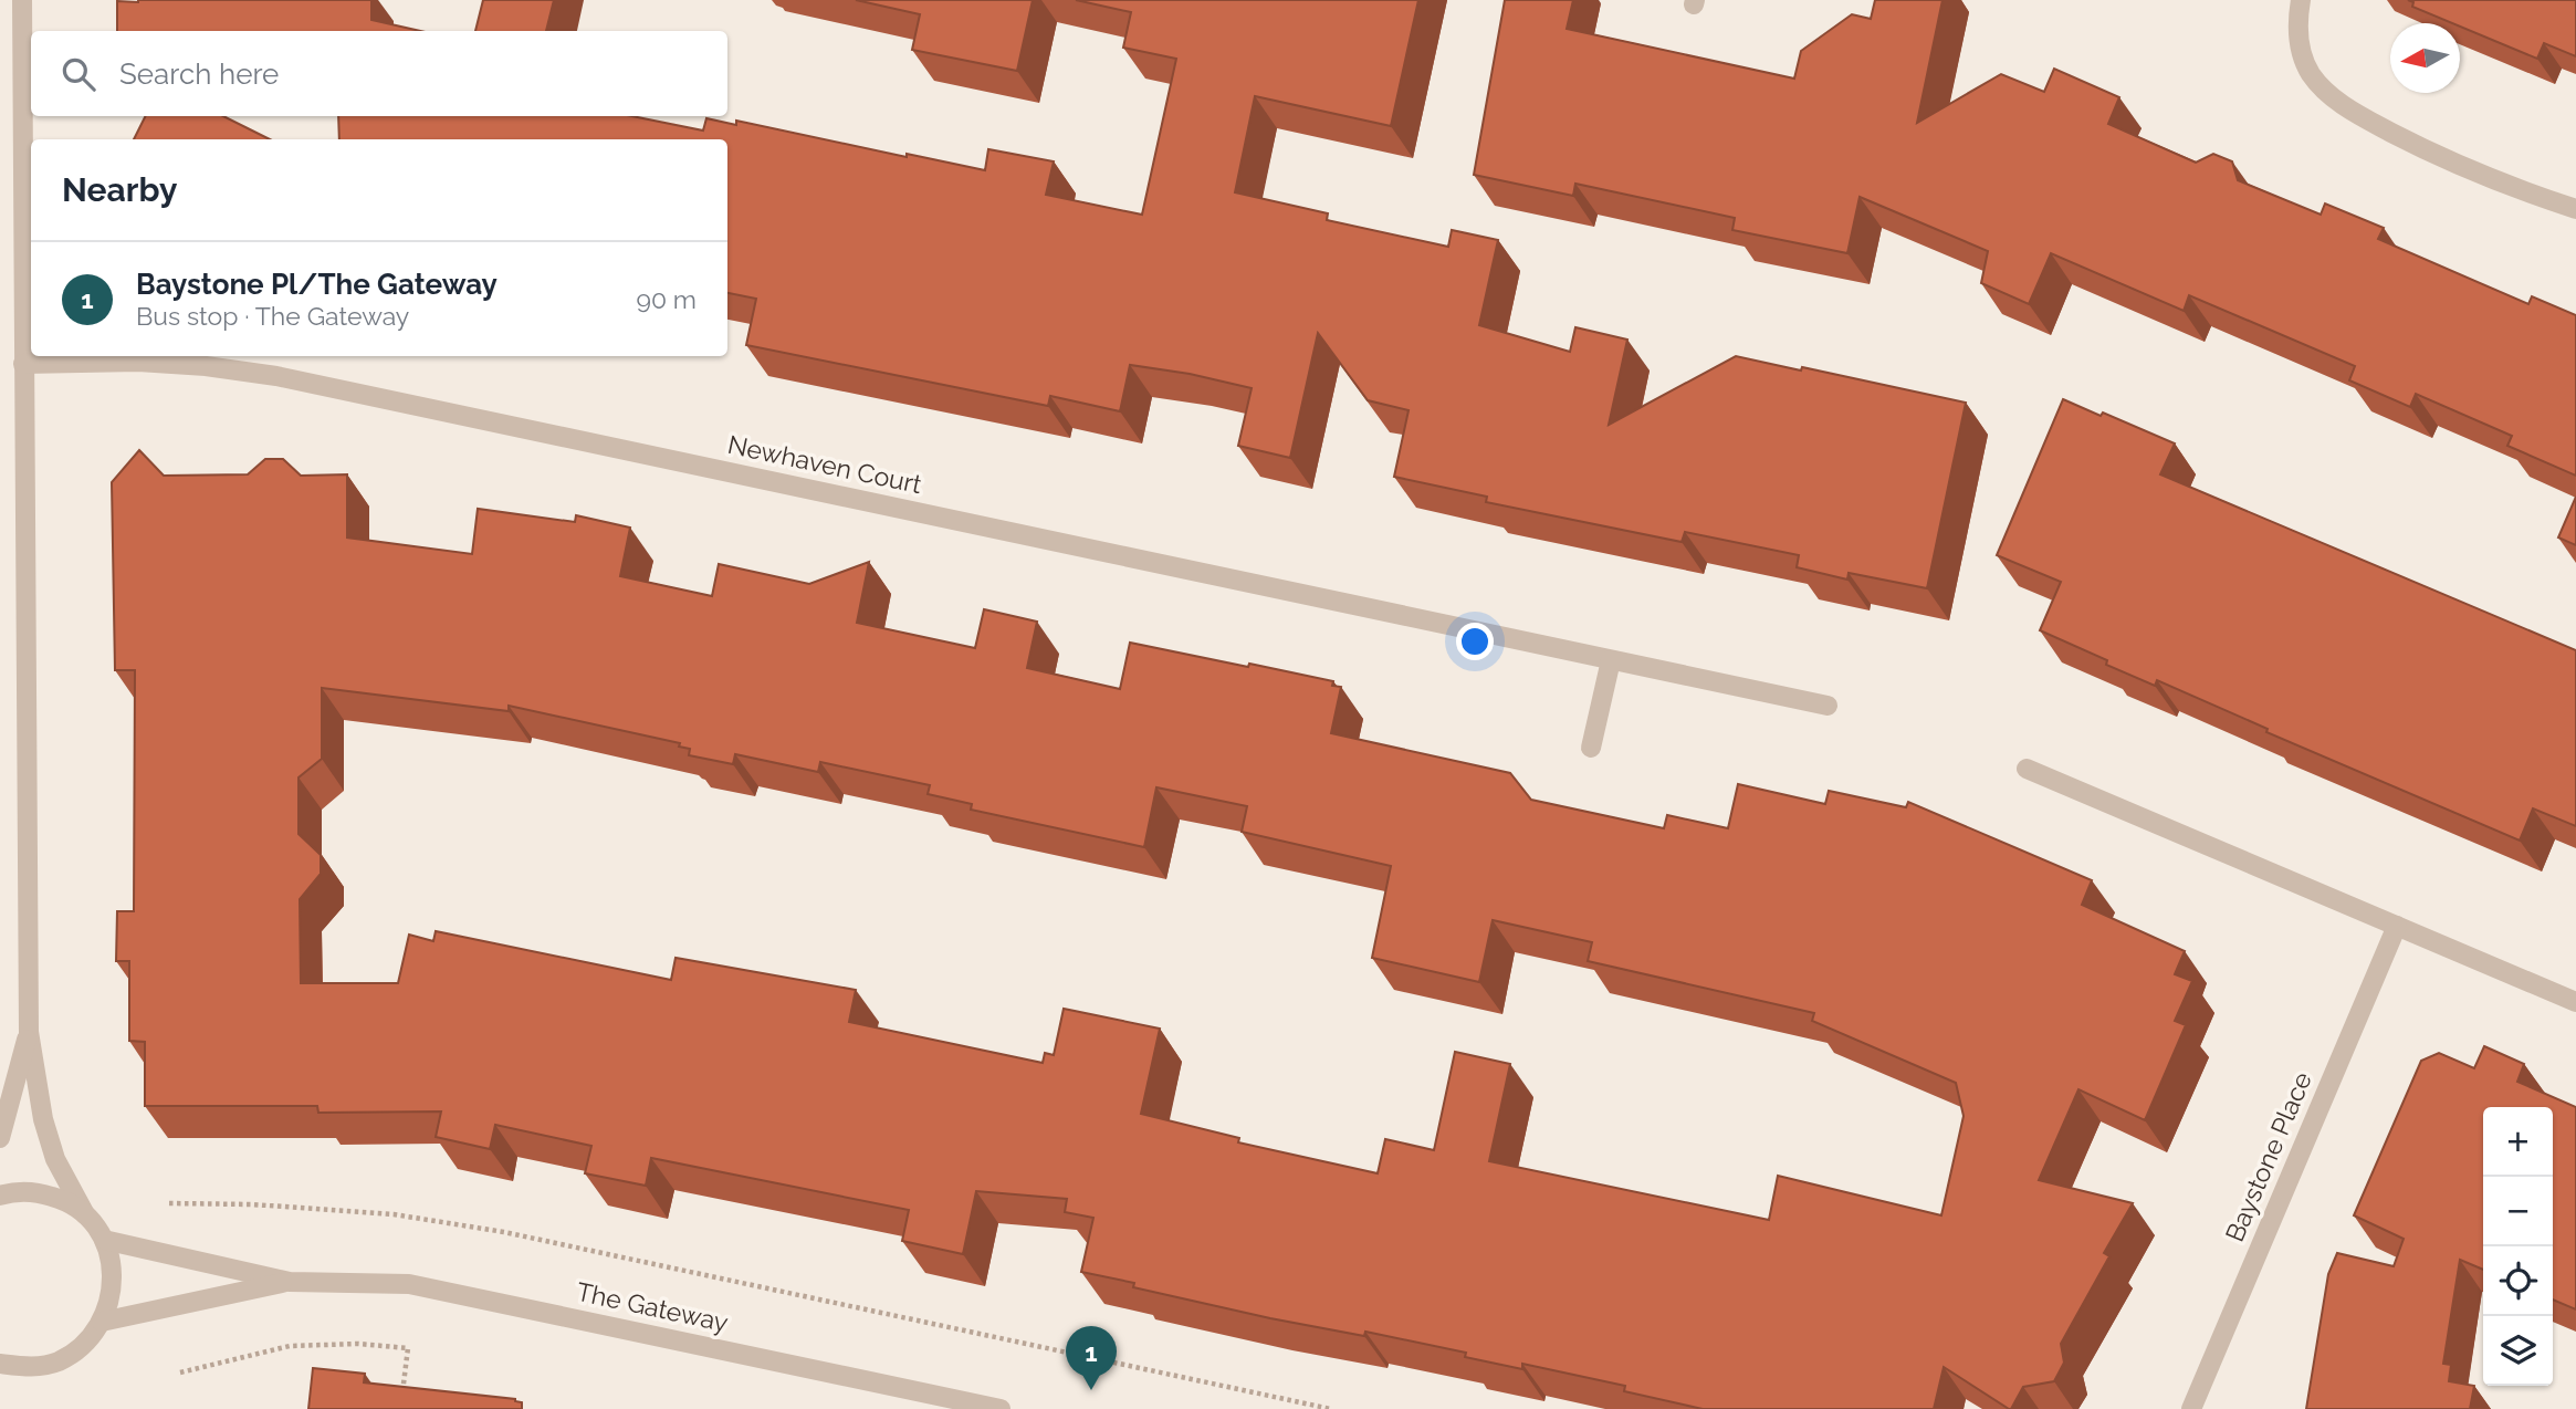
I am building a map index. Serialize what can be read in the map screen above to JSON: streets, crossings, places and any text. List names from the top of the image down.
{
  "streets": {
    "street": ["Newhaven Court", "Baystone Place", "The Gateway"]
  },
  "north": "left",
  "page": {
    "search": "Search here",
    "heading": "Nearby",
    "list": [
      {
        "mark": "1",
        "name": "Baystone Pl/The Gateway",
        "note": "Bus stop · The Gateway",
        "value": "90 m"
      }
    ],
    "map_buttons": ["+", "−"],
    "pins": "1"
  }
}
